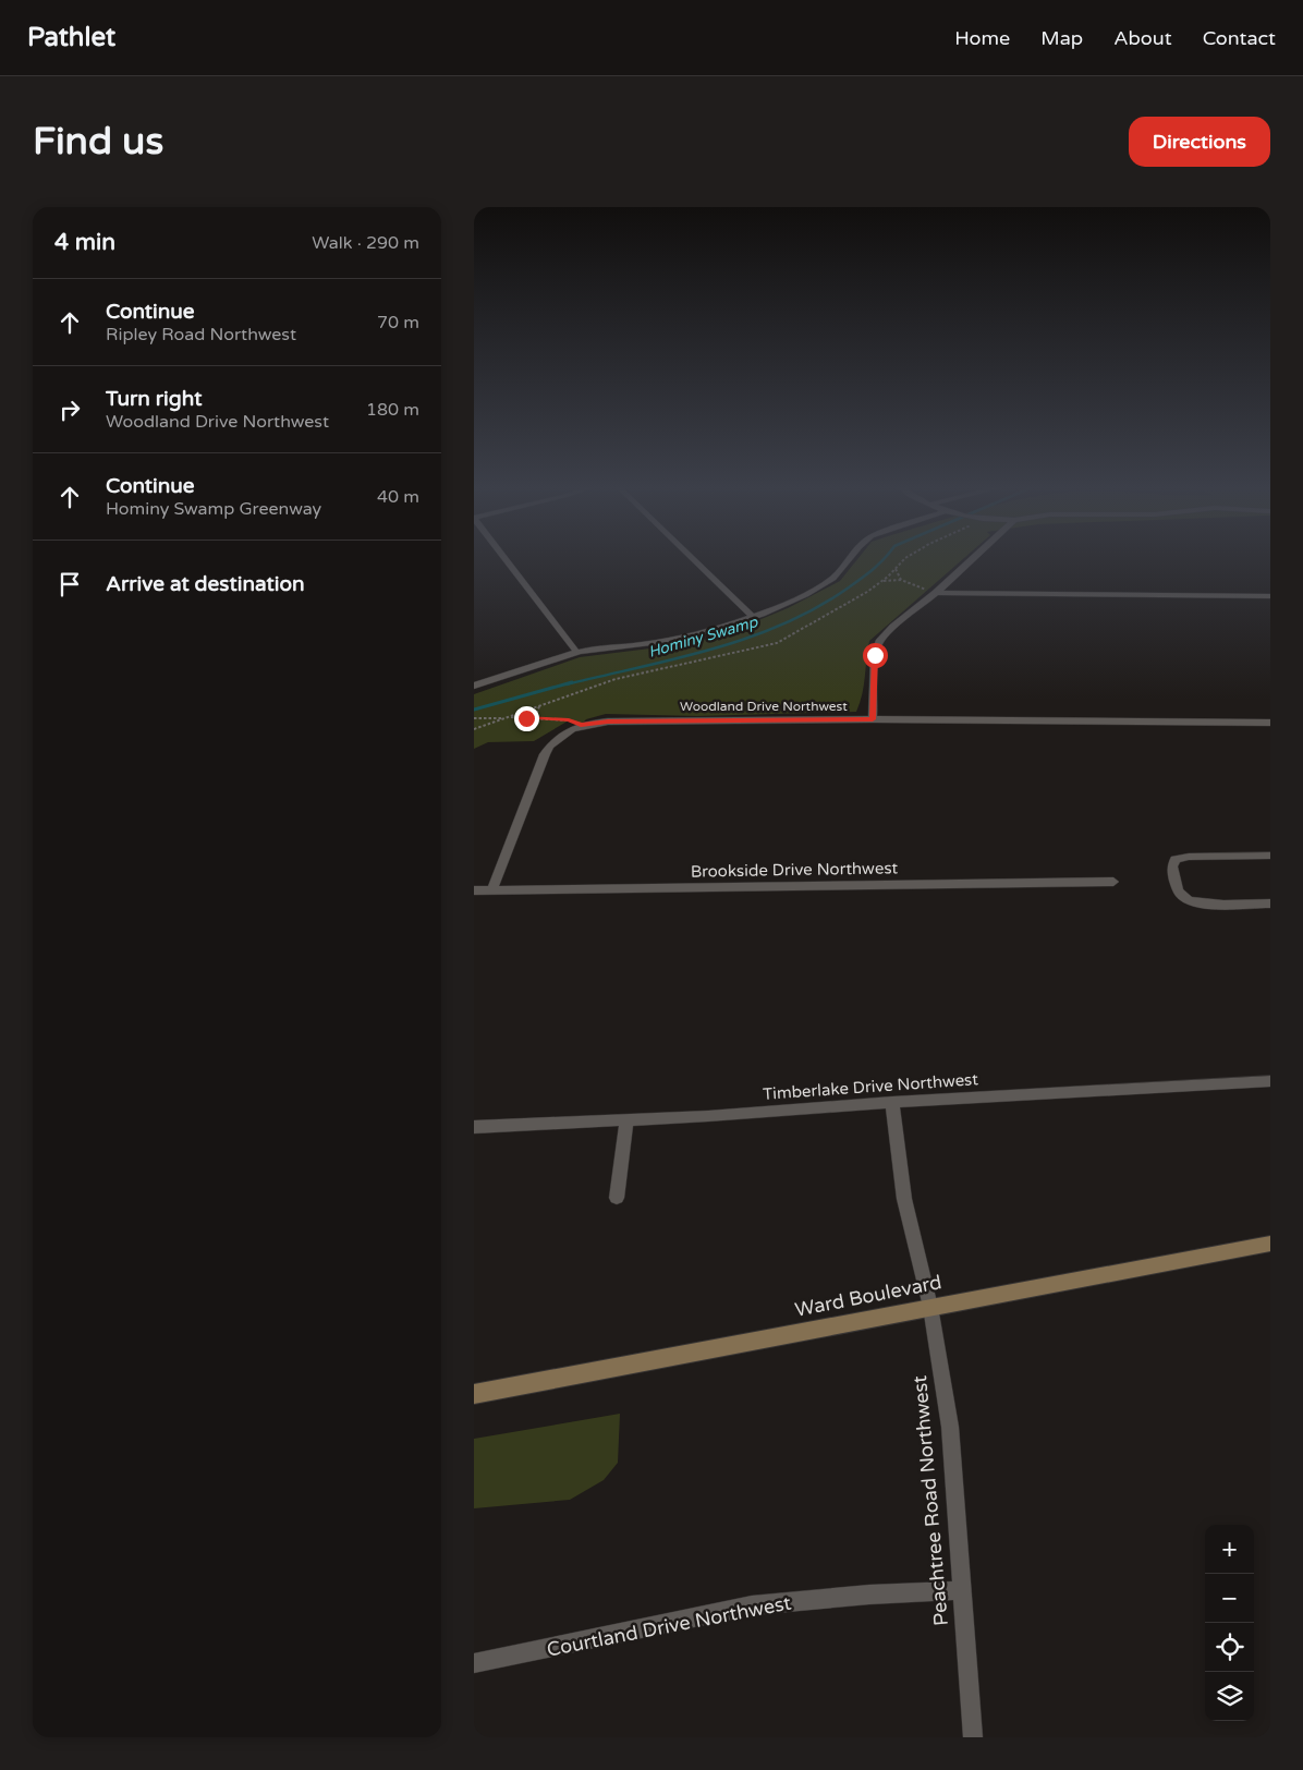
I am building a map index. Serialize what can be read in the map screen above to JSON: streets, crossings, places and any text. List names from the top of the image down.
{
  "streets": {
    "main road": ["Ward Boulevard"],
    "street": [
      "Woodland Drive Northwest",
      "Brookside Drive Northwest",
      "Timberlake Drive Northwest",
      "Peachtree Road Northwest",
      "Courtland Drive Northwest"
    ]
  },
  "crossings": [
    ["Woodland Drive Northwest", "Brookside Drive Northwest"],
    ["Timberlake Drive Northwest", "Peachtree Road Northwest"],
    ["Ward Boulevard", "Peachtree Road Northwest"],
    ["Peachtree Road Northwest", "Courtland Drive Northwest"]
  ],
  "water": ["Hominy Swamp"],
  "page": {
    "header": "Pathlet",
    "nav": [
      "Home",
      "Map",
      "About",
      "Contact"
    ],
    "buttons": "Directions",
    "title": "Find us",
    "heading": ["4 min", "Walk · 290 m"],
    "list": [
      ["Continue", "Ripley Road Northwest", "70 m"],
      ["Turn right", "Woodland Drive Northwest", "180 m"],
      ["Continue", "Hominy Swamp Greenway", "40 m"],
      "Arrive at destination"
    ],
    "map_buttons": ["+", "−"]
  }
}
